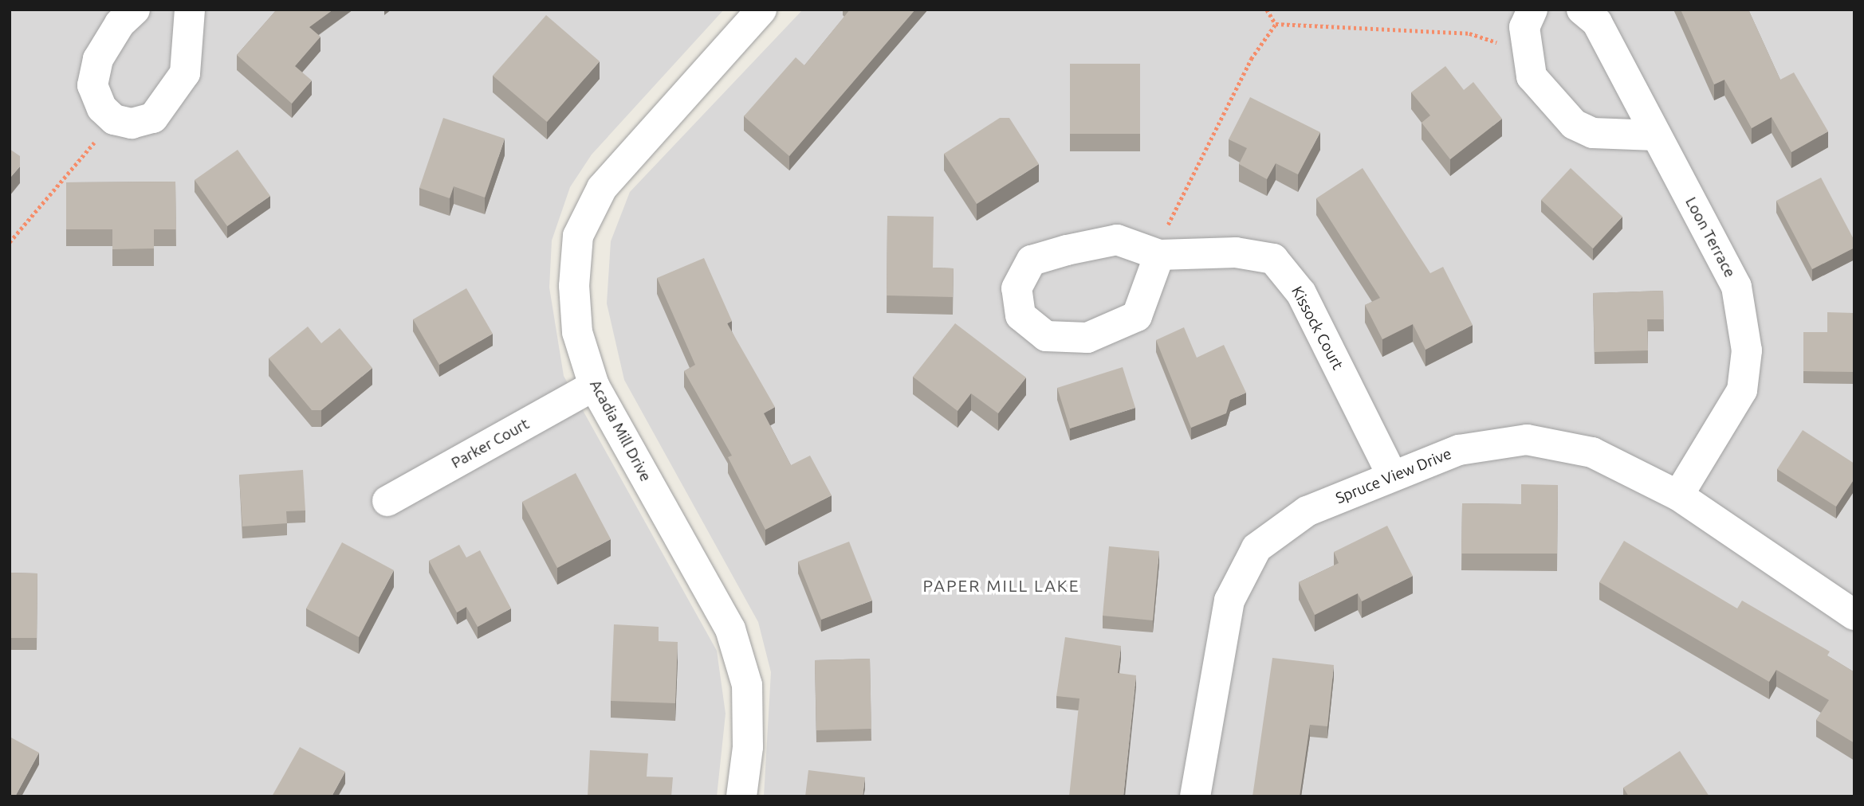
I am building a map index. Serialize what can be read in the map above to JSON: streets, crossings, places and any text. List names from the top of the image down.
{
  "streets": {
    "street": [
      "Loon Terrace",
      "Kissock Court",
      "Acadia Mill Drive",
      "Parker Court",
      "Spruce View Drive"
    ]
  },
  "crossings": [
    ["Loon Terrace", "Spruce View Drive"],
    ["Kissock Court", "Spruce View Drive"],
    ["Acadia Mill Drive", "Parker Court"]
  ],
  "districts": ["PAPER MILL LAKE"]
}
